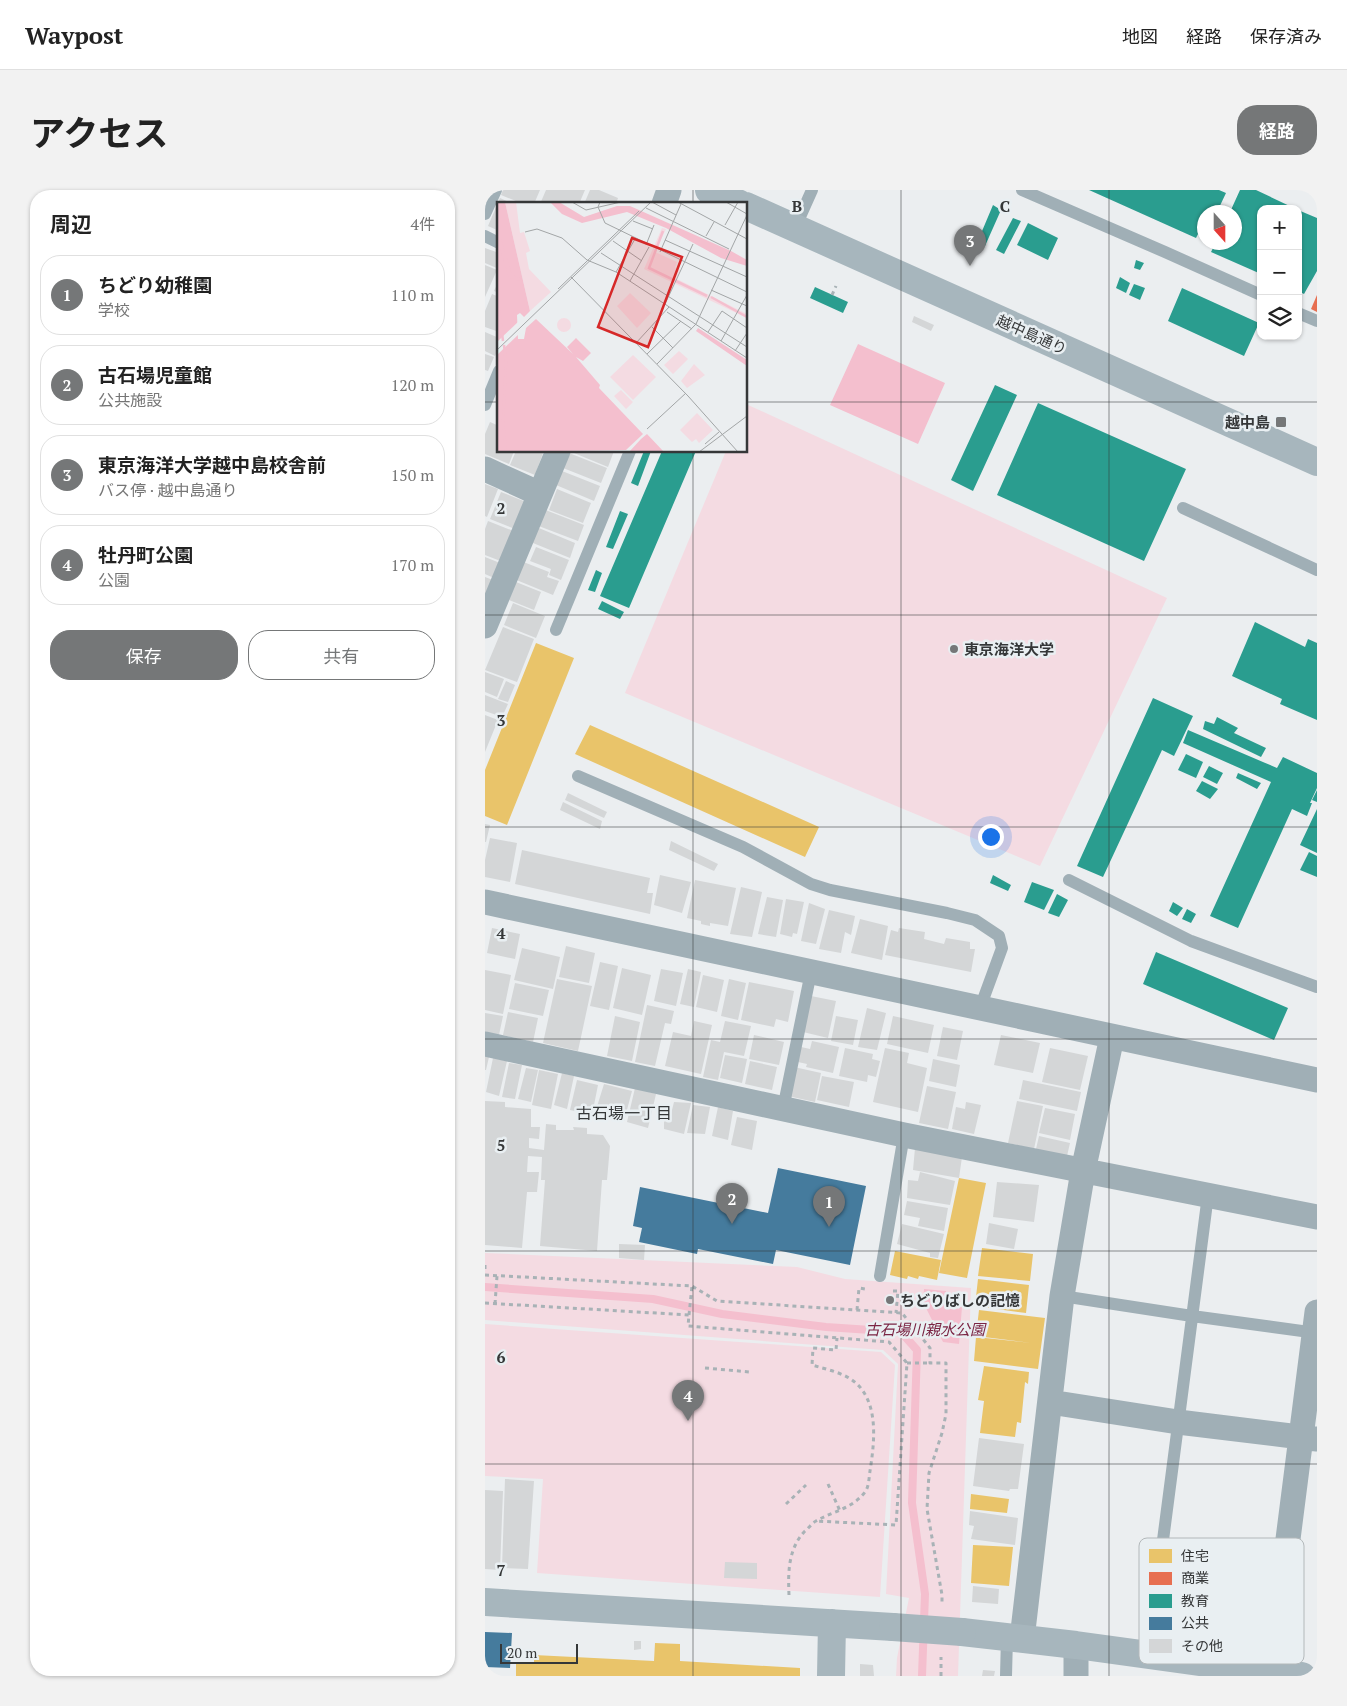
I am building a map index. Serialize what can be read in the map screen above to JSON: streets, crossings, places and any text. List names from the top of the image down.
{
  "streets": {
    "street": ["越中島通り"]
  },
  "districts": ["古石場一丁目"],
  "parks": ["古石場川親水公園"],
  "places": {
    "transit": ["越中島"],
    "other": ["東京海洋大学", "ちどりばしの記憶"]
  },
  "legend": [
    "住宅",
    "商業",
    "教育",
    "公共",
    "その他"
  ],
  "scale_bar": "20 m",
  "north": "bottom",
  "page": {
    "header": "Waypost",
    "nav": ["地図", "経路", "保存済み"],
    "title": "アクセス",
    "buttons": [
      "経路",
      ["保存", "共有"]
    ],
    "heading": ["周辺", "4件"],
    "map_buttons": ["+", "−"],
    "pins": [
      "3",
      "2",
      "1",
      "4"
    ],
    "list": [
      {
        "mark": "1",
        "name": "ちどり幼稚園",
        "note": "学校",
        "value": "110 m"
      },
      {
        "mark": "2",
        "name": "古石場児童館",
        "note": "公共施設",
        "value": "120 m"
      },
      {
        "mark": "3",
        "name": "東京海洋大学越中島校舎前",
        "note": "バス停 · 越中島通り",
        "value": "150 m"
      },
      {
        "mark": "4",
        "name": "牡丹町公園",
        "note": "公園",
        "value": "170 m"
      }
    ],
    "scale": "20 m"
  },
  "grid": {
    "columns": ["B", "C"],
    "rows": [
      "2",
      "3",
      "4",
      "5",
      "6",
      "7"
    ]
  }
}
